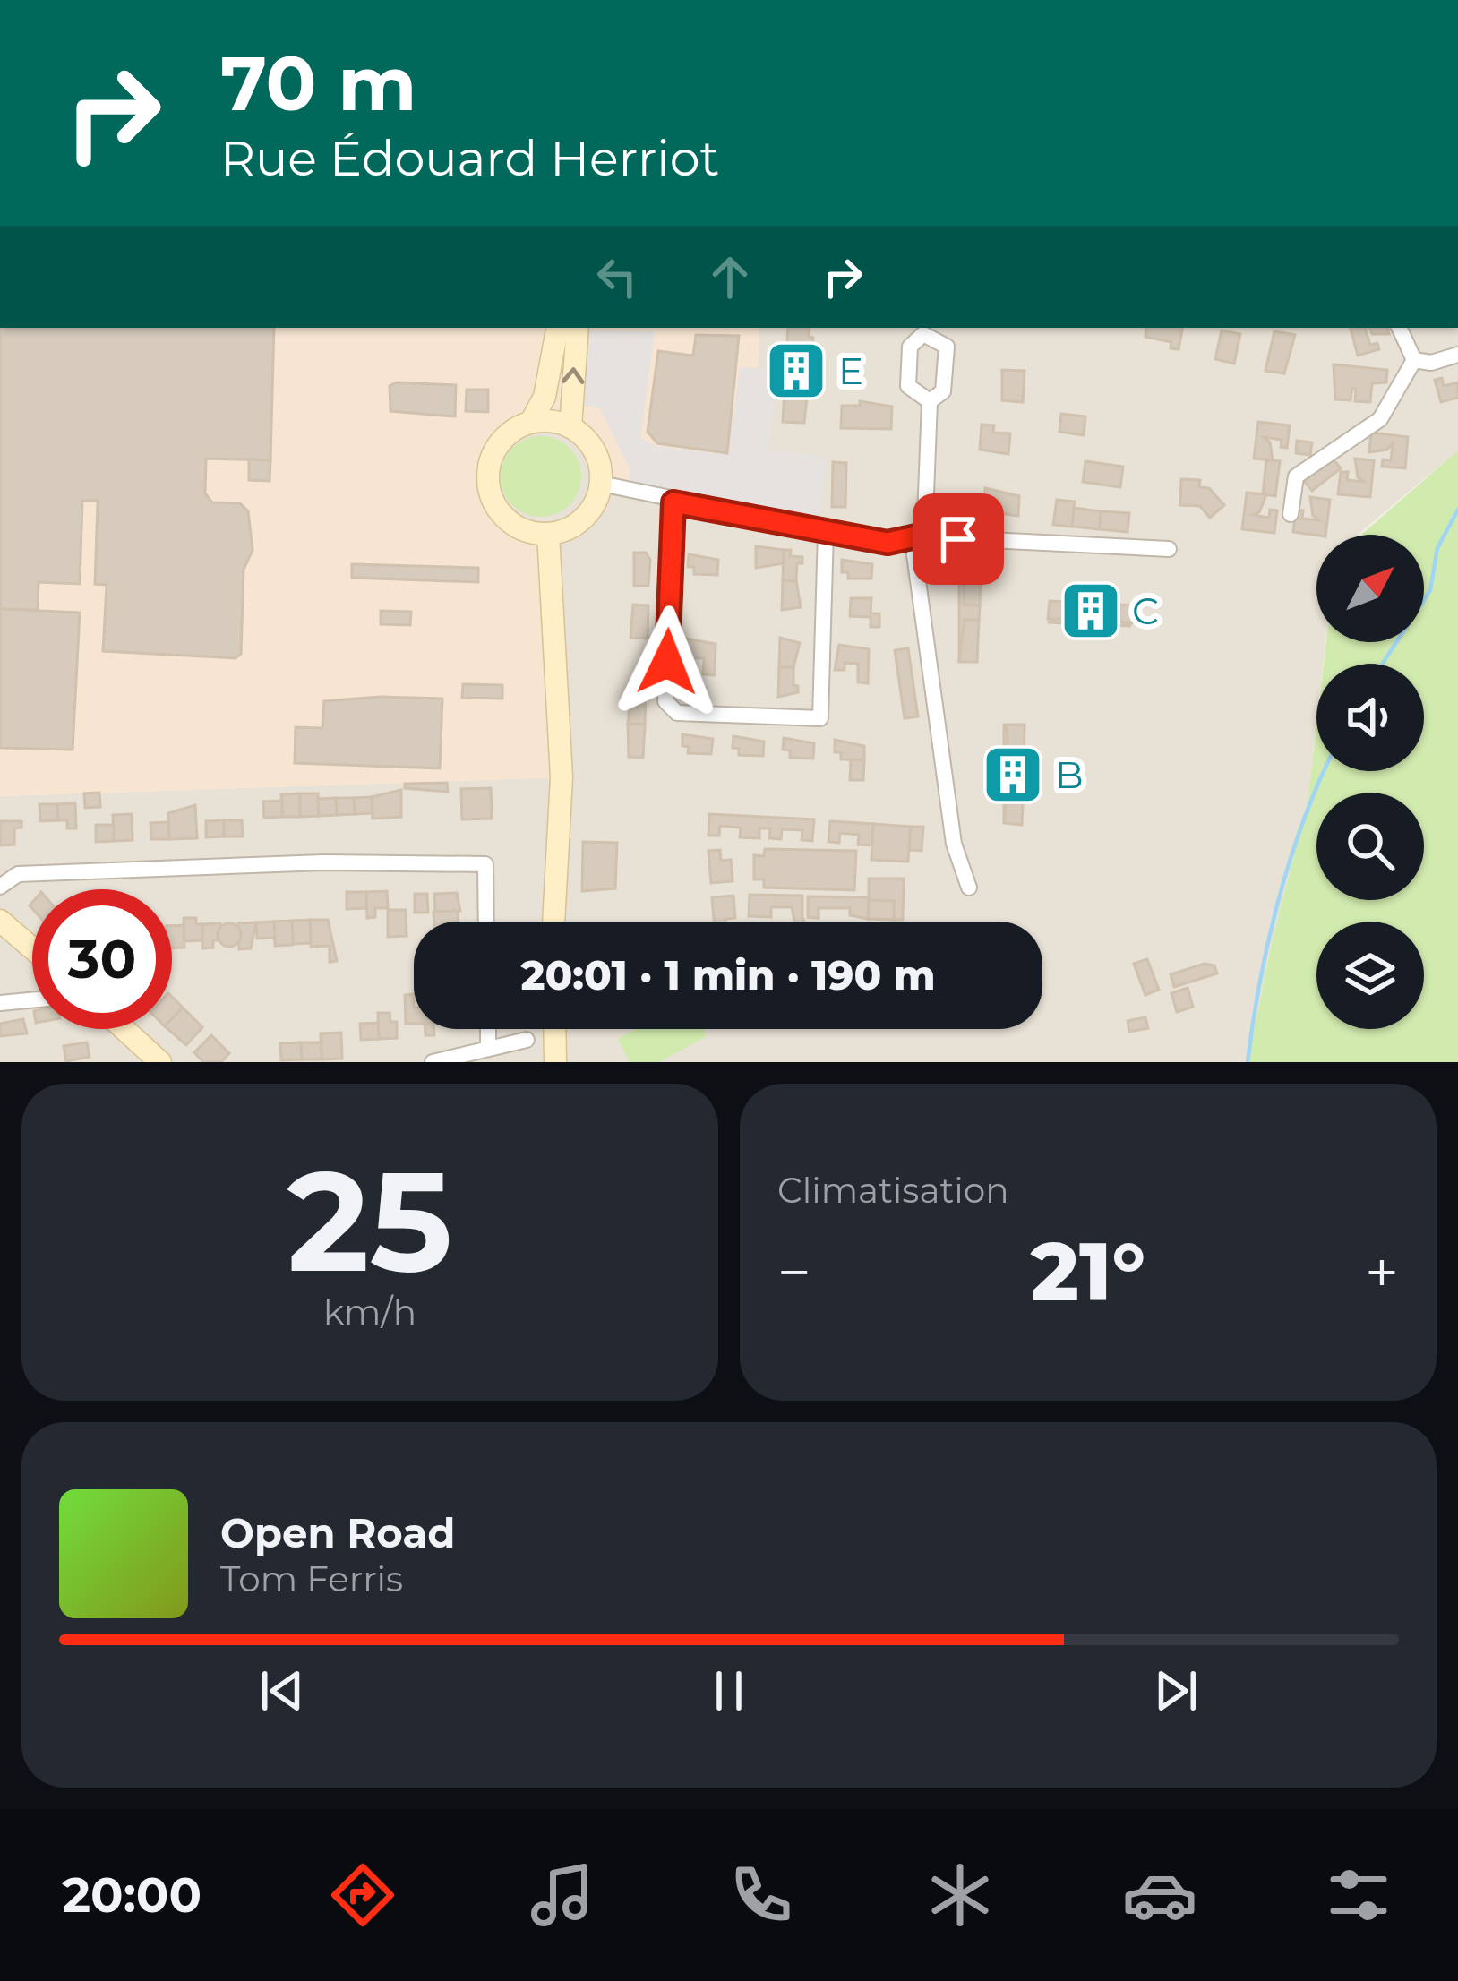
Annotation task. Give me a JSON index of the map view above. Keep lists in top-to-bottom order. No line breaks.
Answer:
{"places":{"building":["E","C","B"]},"north":"top right","page":{"turn":["70 m","Rue Édouard Herriot"],"limit":"30","trip":"20:01 · 1 min · 190 m","tile":[["25","km/h"],"Climatisation"],"heat":["−","21°","+"],"song":["Open Road","Tom Ferris"],"tabs":"20:00"}}
